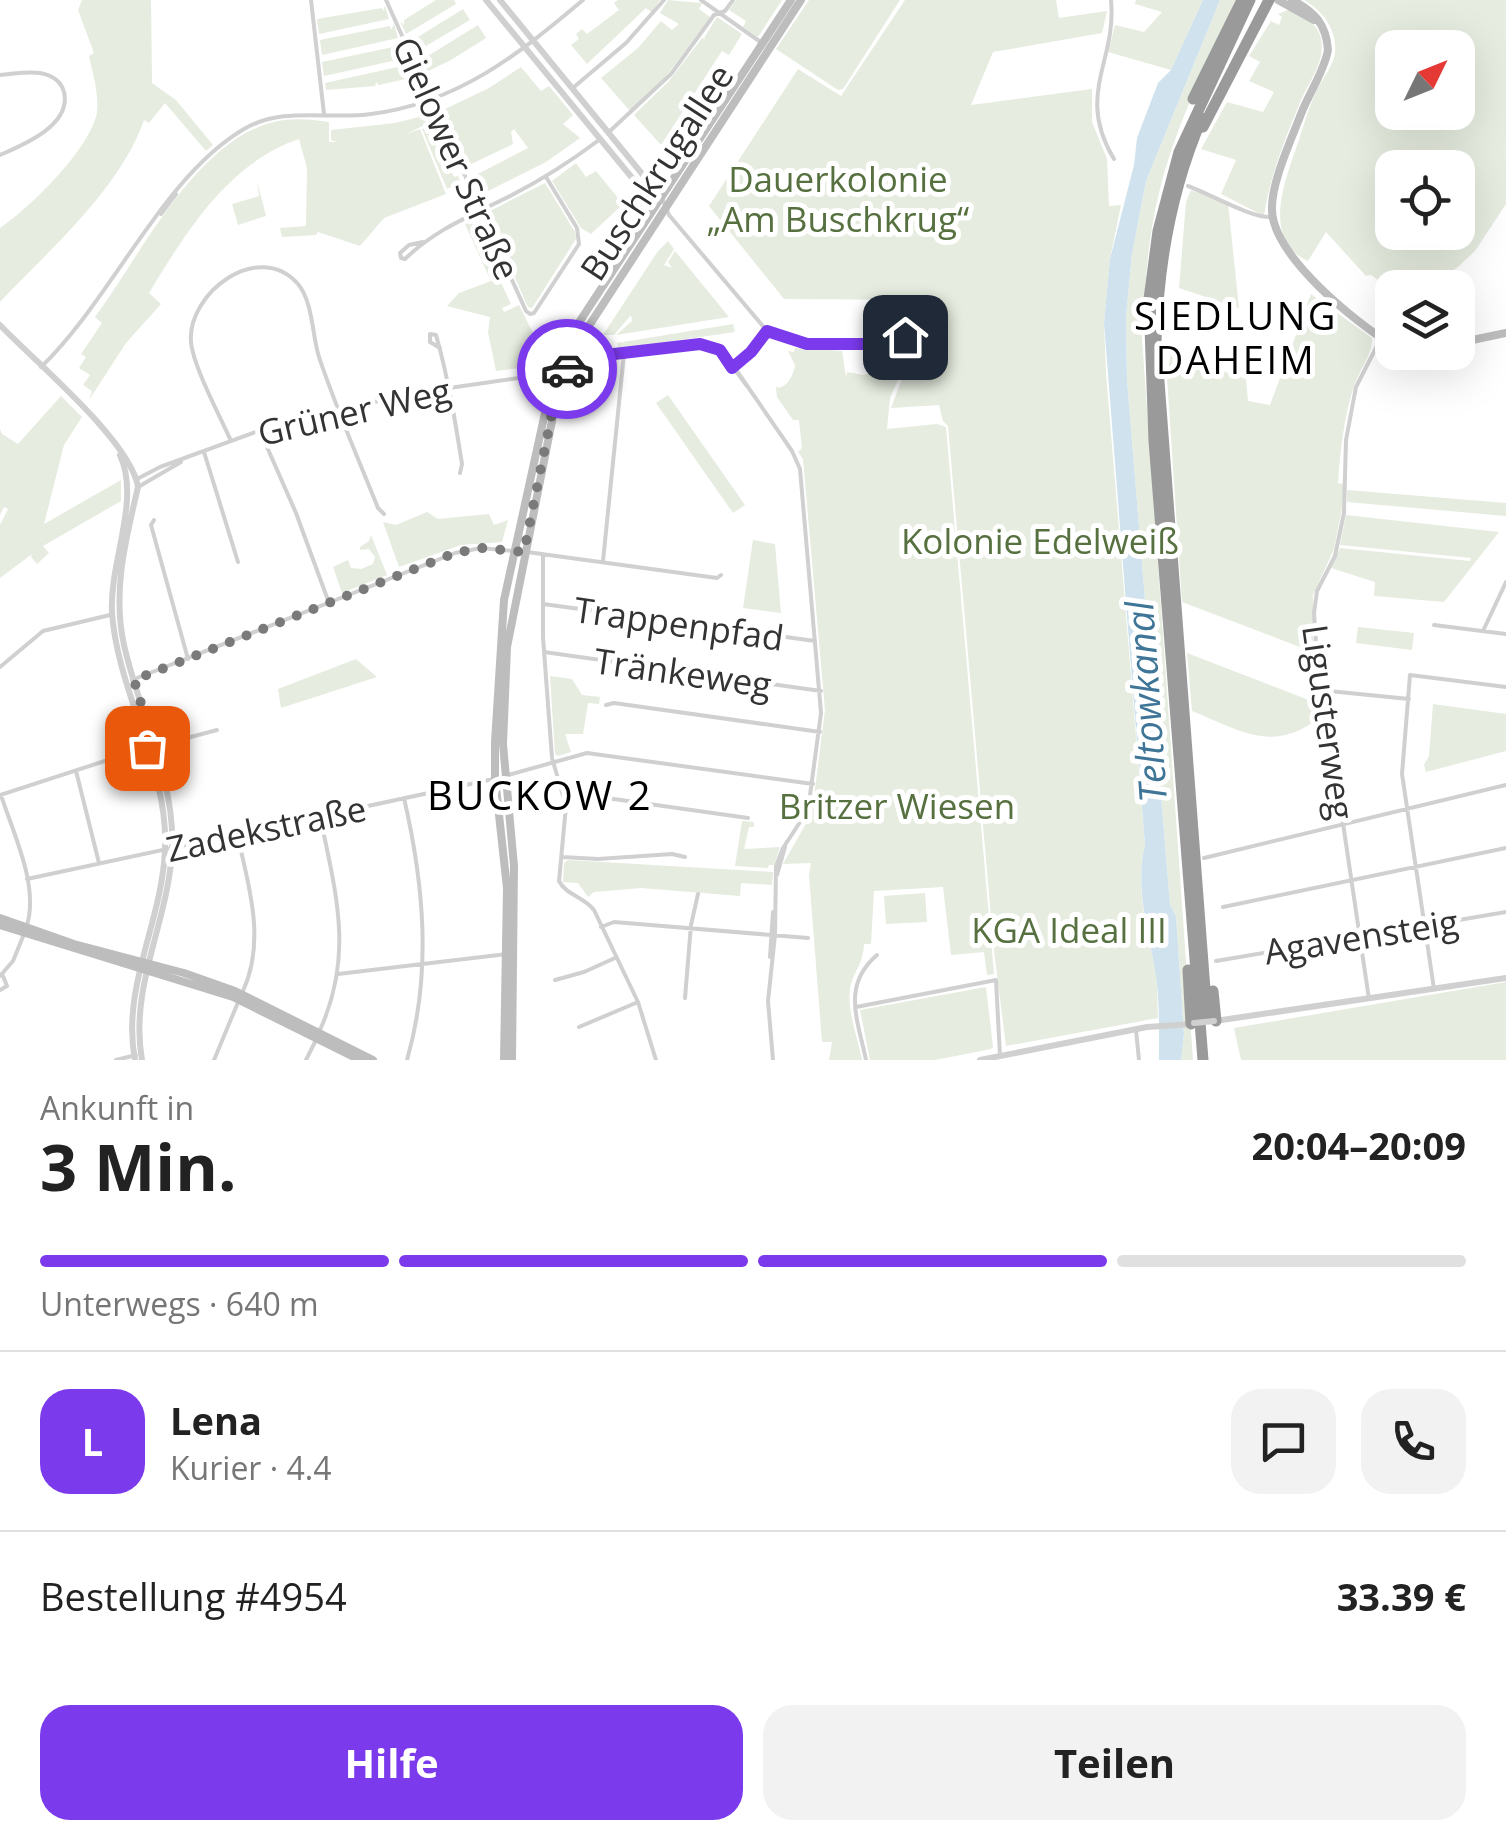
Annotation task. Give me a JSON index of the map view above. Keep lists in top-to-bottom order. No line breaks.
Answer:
{"streets":{"main road":["Buschkrugallee"],"street":["Gielower Straße","Grüner Weg","Trappenpfad","Tränkeweg","Ligusterweg","Zadekstraße","Agavensteig"]},"crossings":[["Buschkrugallee","Grüner Weg"],["Ligusterweg","Agavensteig"]],"districts":["SIEDLUNG DAHEIM","BUCKOW 2"],"water":["Teltowkanal"],"parks":["Dauerkolonie „Am Buschkrug“","Kolonie Edelweiß","Britzer Wiesen","KGA Ideal III"],"north":"top right","page":{"heading":["3 Min.","Ankunft in","20:04–20:09"],"panel":["Lena","Kurier · 4.4","Bestellung #4954","33.39 €"],"bar":"Unterwegs · 640 m","round":"L","buttons":["Hilfe","Teilen"]}}
